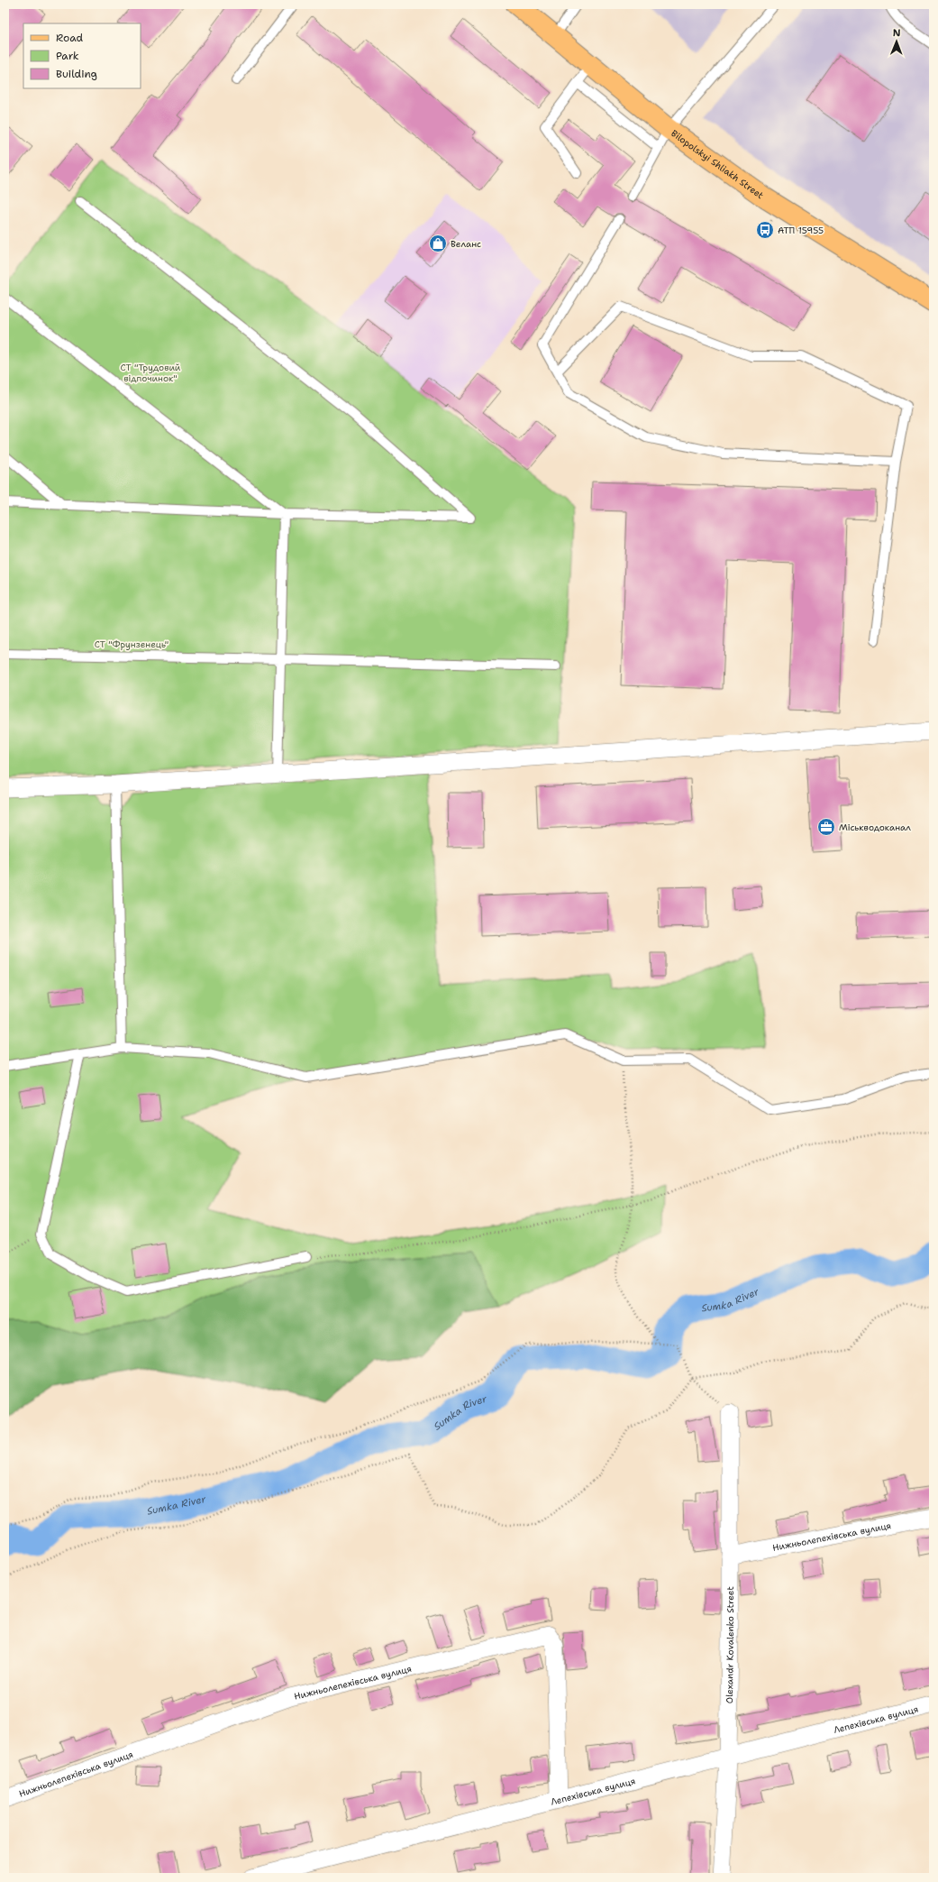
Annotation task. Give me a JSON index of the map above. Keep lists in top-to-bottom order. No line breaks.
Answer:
{"streets":{"main road":["Bilopolskyi Shliakh Street"],"street":["Нижньолепехівська вулиця","Olexandr Kovalenko Street","Лепехівська вулиця"]},"crossings":[["Нижньолепехівська вулиця","Olexandr Kovalenko Street"],["Нижньолепехівська вулиця","Лепехівська вулиця"],["Olexandr Kovalenko Street","Лепехівська вулиця"]],"water":["Sumka River"],"parks":["СТ \"Трудовий відпочинок\"","СТ \"Фрунзенець\""],"places":{"bus stop":["АТП 15955"],"shop":["Веланс"],"office":["Міськводоканал"]},"legend":["Road","Park","Building"],"north":"top"}
